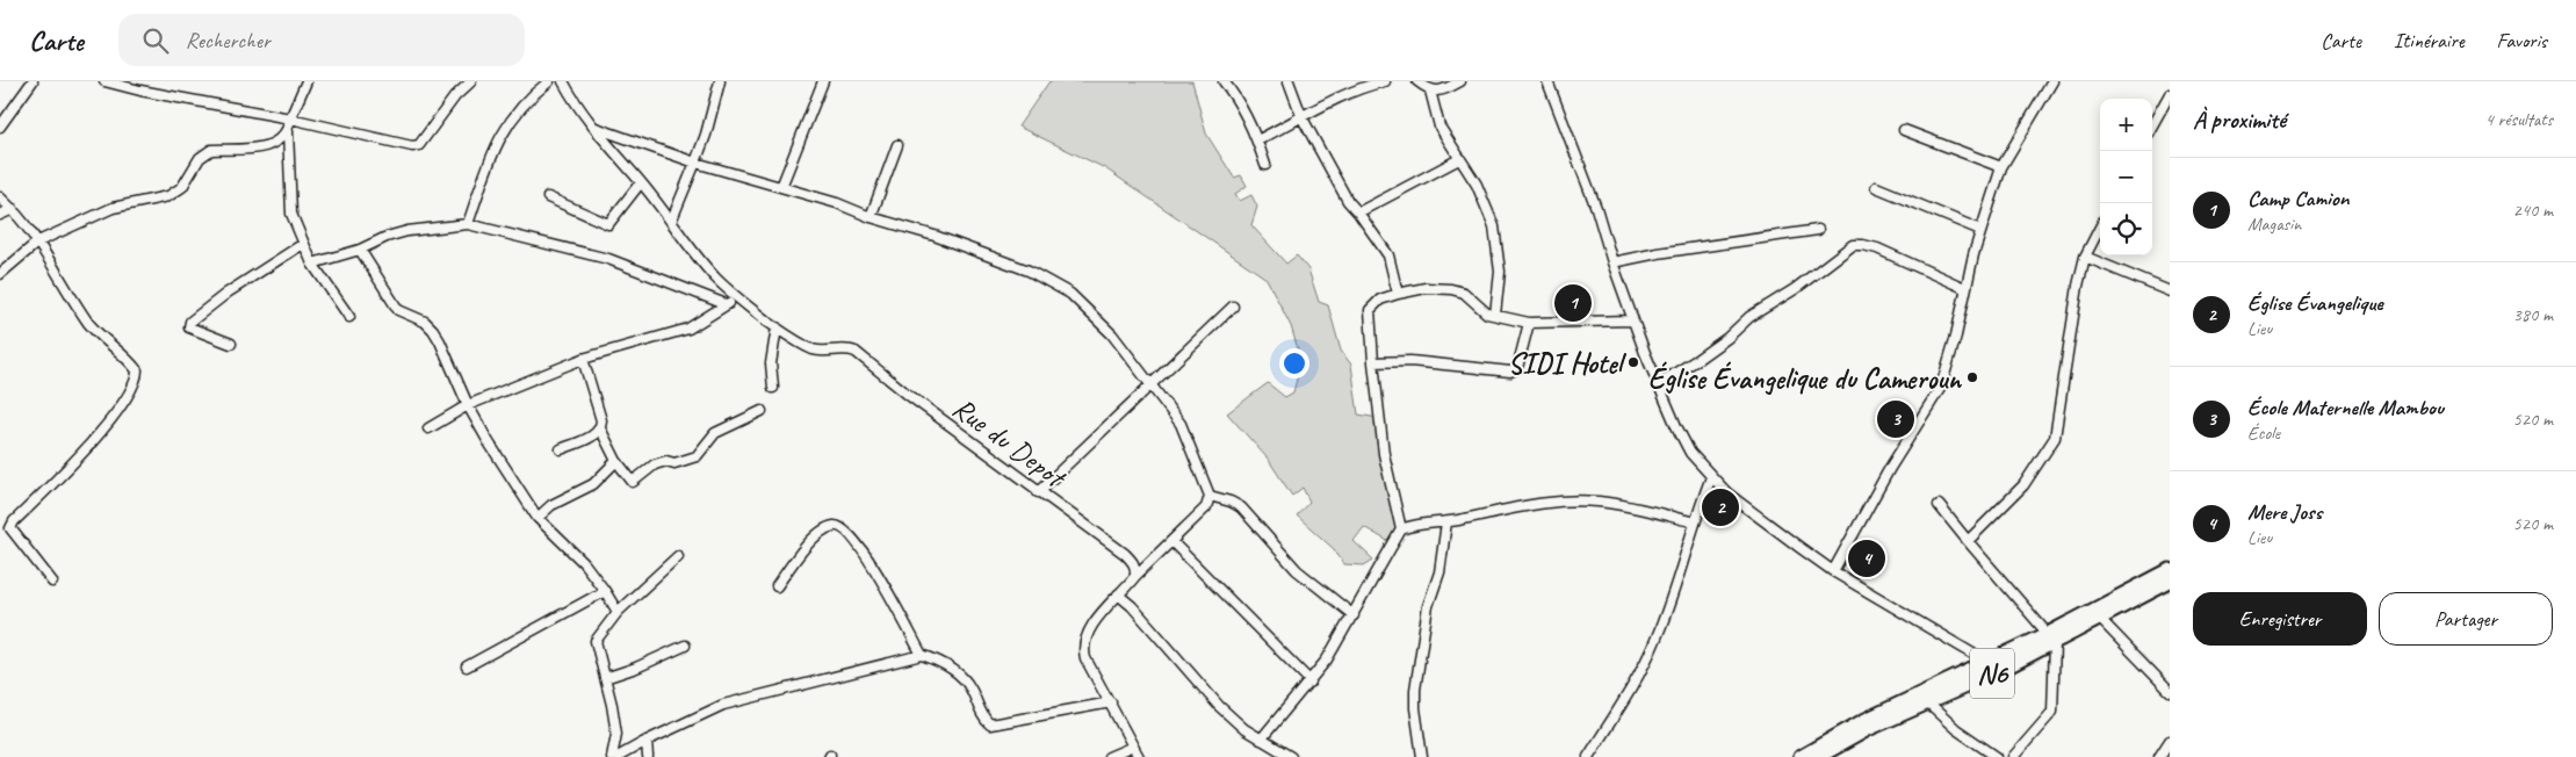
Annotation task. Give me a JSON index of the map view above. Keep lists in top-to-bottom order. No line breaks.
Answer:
{"streets":{"highway":["N6"],"street":["Rue du Depot"]},"places":["SIDI Hotel","Église Évangelique du Cameroun"],"page":{"header":"Carte","search":"Rechercher","nav":["Carte","Itinéraire","Favoris"],"heading":["À proximité","4 résultats"],"map_buttons":["+","−"],"list":[{"mark":"1","name":"Camp Camion","note":"Magasin","value":"240 m"},{"mark":"2","name":"Église Évangelique","note":"Lieu","value":"380 m"},{"mark":"3","name":"École Maternelle Mambou","note":"École","value":"520 m"},{"mark":"4","name":"Mere Joss","note":"Lieu","value":"520 m"}],"pins":["1","3","2","4"],"buttons":["Enregistrer","Partager"]}}
